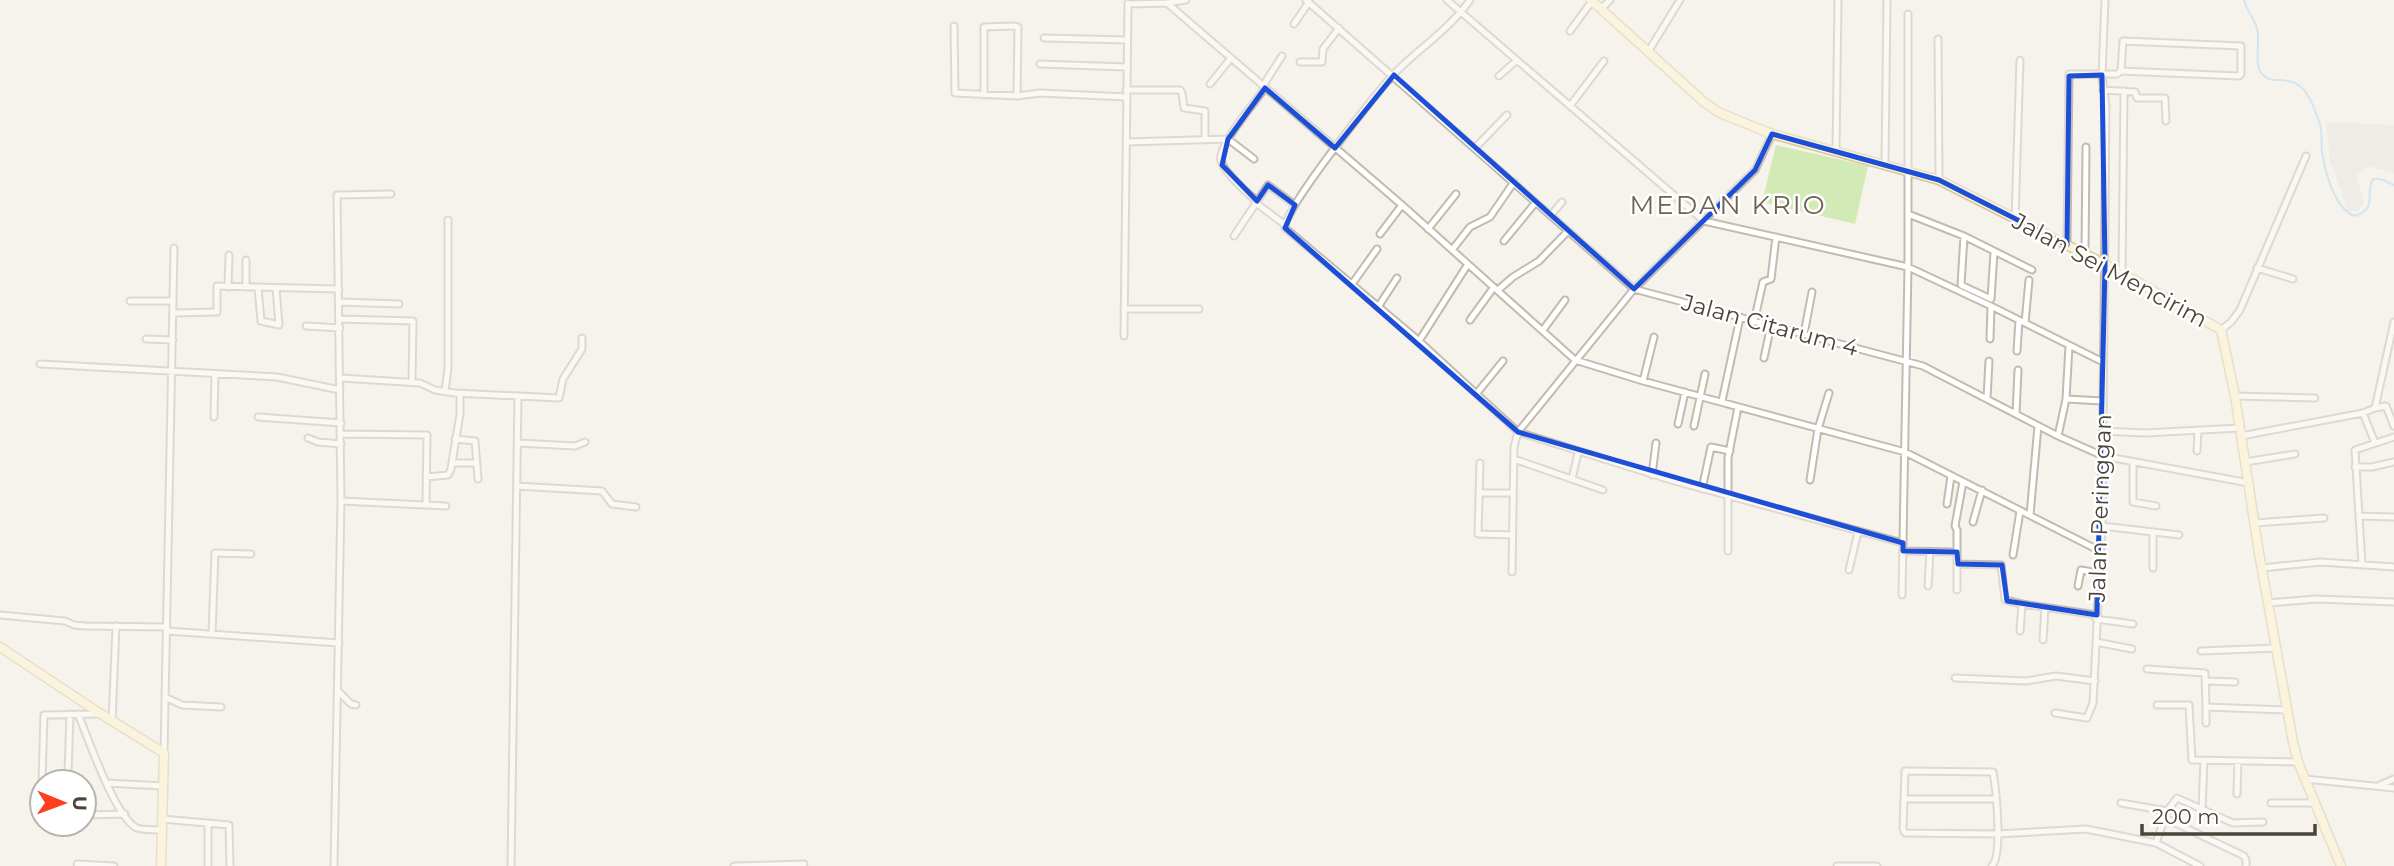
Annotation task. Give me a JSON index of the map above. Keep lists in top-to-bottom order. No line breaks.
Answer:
{"streets":{"street":["Jalan Sei Mencirim","Jalan Citarum 4","Jalan Peringgan"]},"crossings":[["Jalan Sei Mencirim","Jalan Citarum 4"],["Jalan Sei Mencirim","Jalan Peringgan"],["Jalan Citarum 4","Jalan Peringgan"]],"districts":["MEDAN KRIO"],"scale_bar":"200 m","north":"right"}
